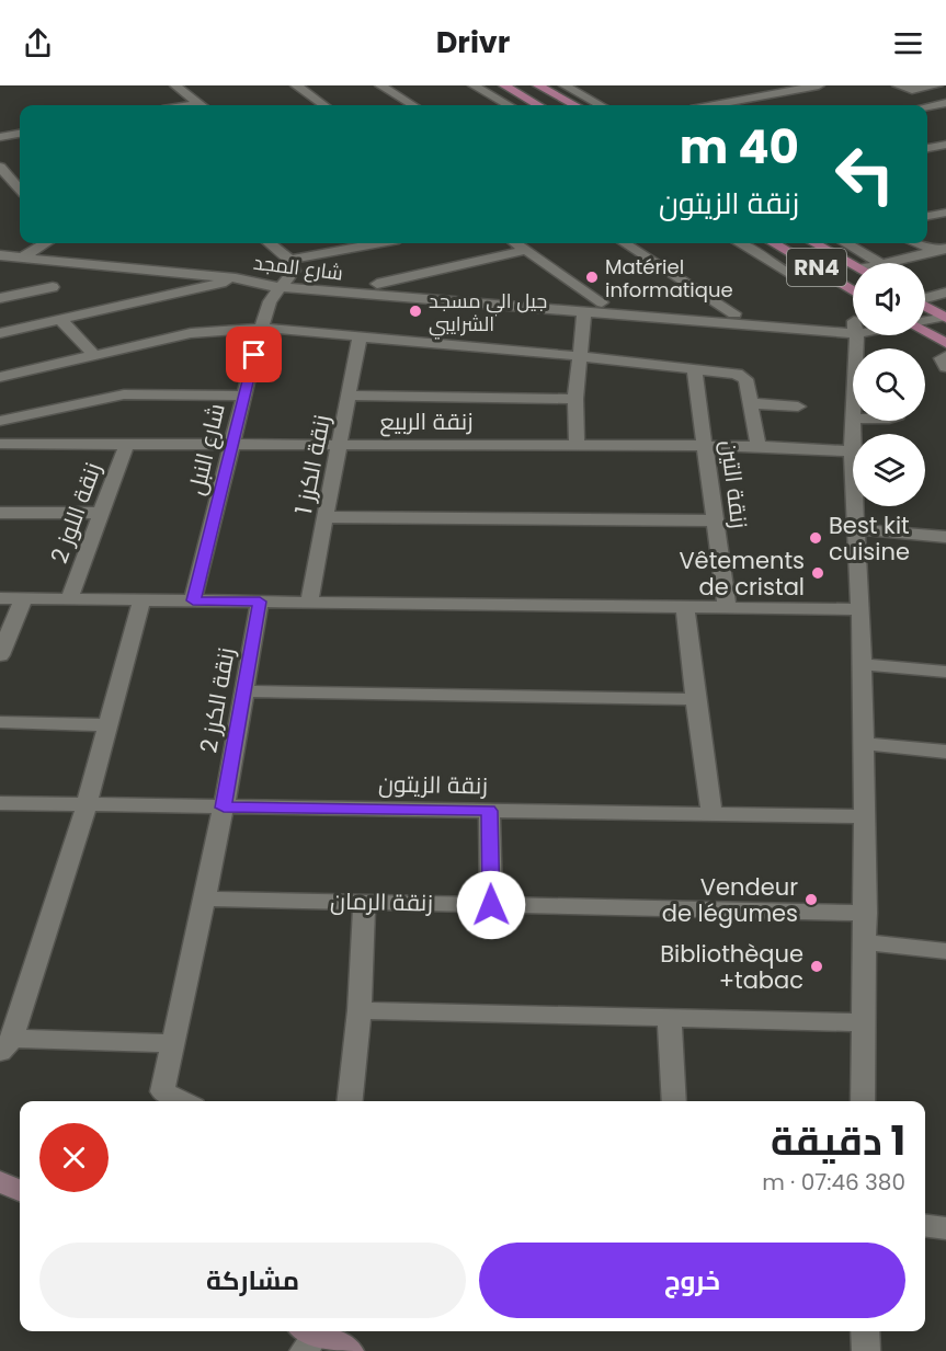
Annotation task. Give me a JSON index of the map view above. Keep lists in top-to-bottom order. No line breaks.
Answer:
{"streets":{"main road":["RN4"],"street":["شارع المجد","زنقة الربيع","شارع النبل","زنقة الكرز 1","زنقة التين","زنقة اللوز 2","زنقة الكرز 2","زنقة الزيتون","زنقة الرمان"]},"crossings":[["شارع المجد","شارع النبل"],["زنقة الربيع","شارع النبل"],["زنقة الربيع","زنقة الكرز 1"],["زنقة الربيع","زنقة التين"],["زنقة الربيع","زنقة اللوز 2"],["زنقة الكرز 2","زنقة الزيتون"],["زنقة الكرز 2","زنقة الرمان"]],"places":["Matériel informatique","جيل الي مسجد الشرايبي","Best kit cuisine","Vêtements de cristal","Vendeur de légumes","Bibliothèque +tabac"],"page":{"header":"Drivr","turn":["40 m","زنقة الزيتون"],"heading":["1 دقيقة","380 m · 07:46"],"buttons":["خروج","مشاركة"]}}
